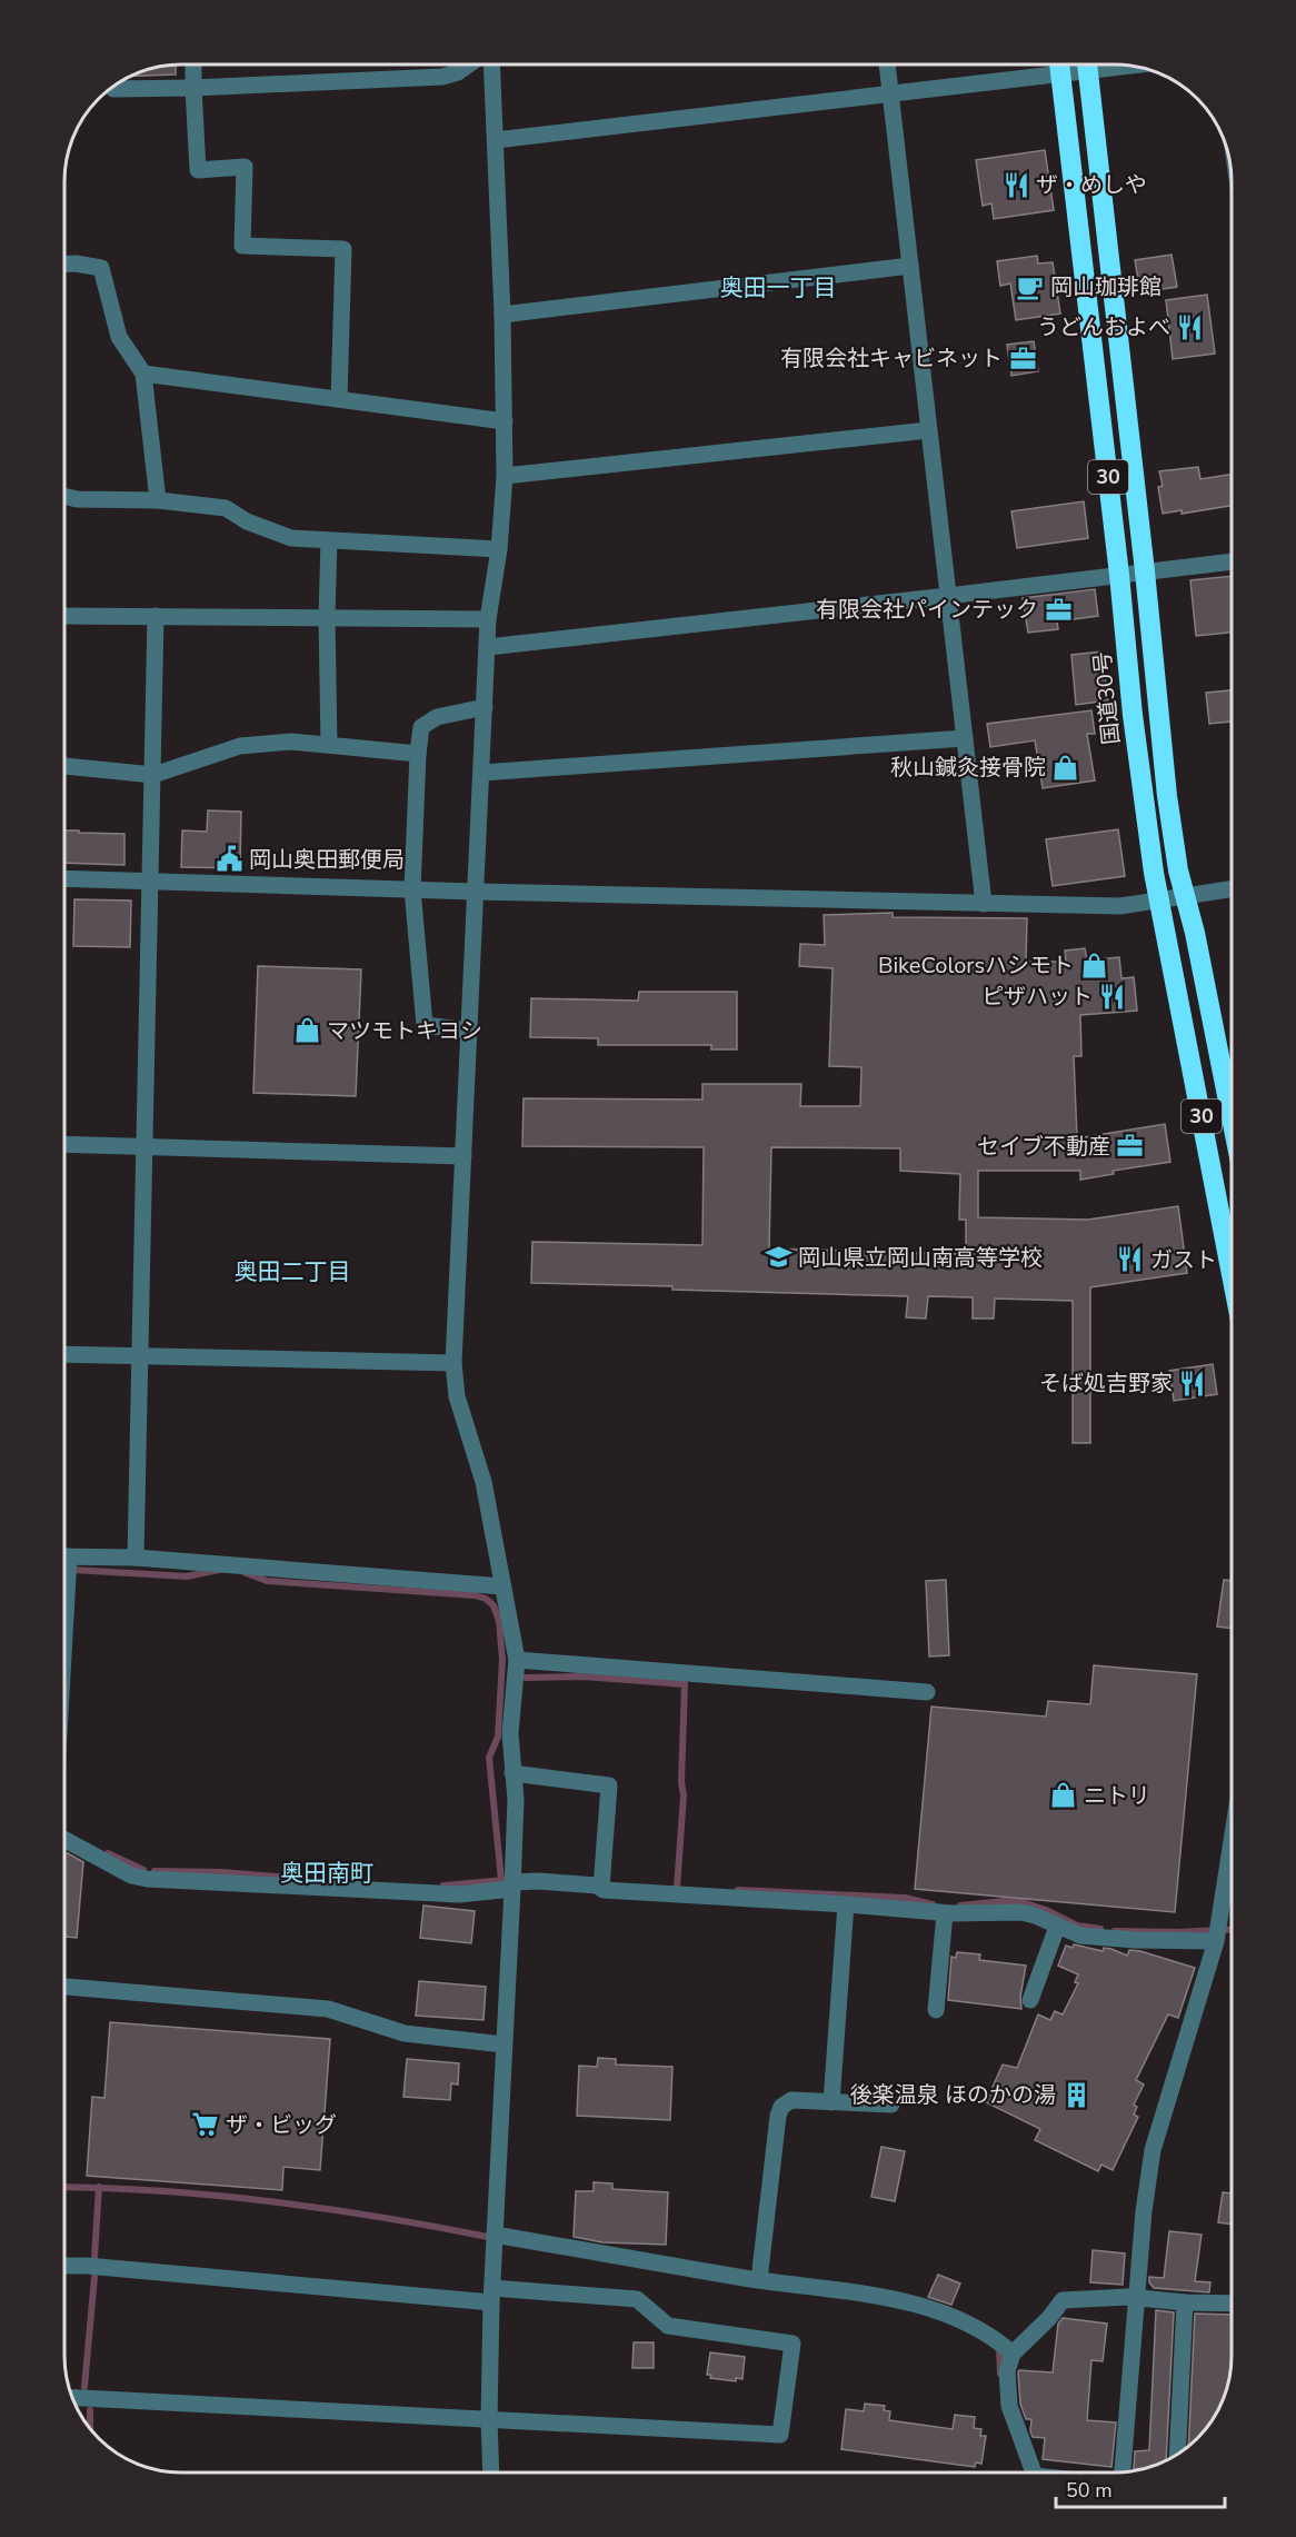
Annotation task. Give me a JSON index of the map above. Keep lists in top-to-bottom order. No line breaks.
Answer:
{"streets":{"highway":["30","国道30号"]},"districts":["奥田一丁目","奥田二丁目","奥田南町"],"places":{"restaurant":["ザ・めしや","うどんおよべ","ピザハット","ガスト","そば処吉野家"],"cafe":["岡山珈琲館"],"office":["有限会社キャビネット","有限会社パインテック","セイブ不動産"],"shop":["秋山鍼灸接骨院","BikeColorsハシモト","マツモトキヨシ","ニトリ"],"public building":["岡山奥田郵便局"],"school or university":["岡山県立岡山南高等学校"],"building":["後楽温泉 ほのかの湯"],"supermarket":["ザ・ビッグ"]},"scale_bar":"50 m"}
